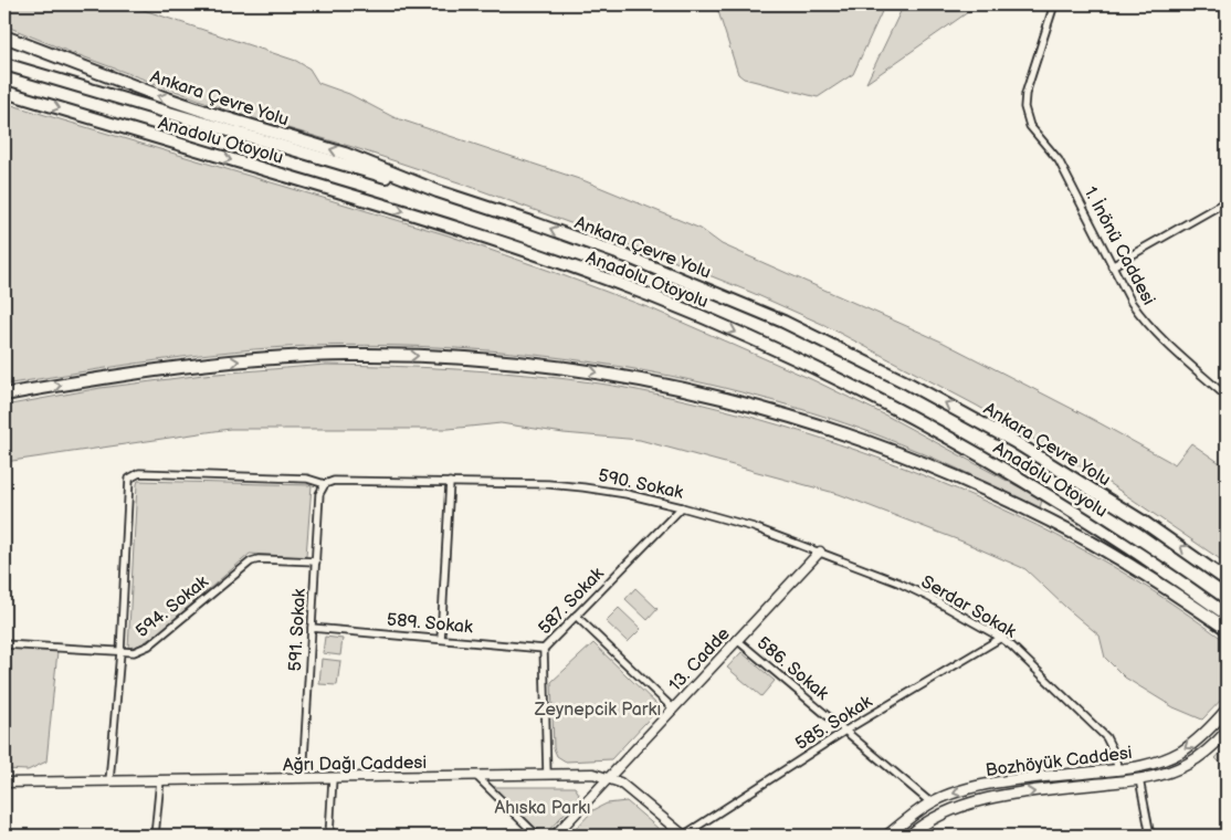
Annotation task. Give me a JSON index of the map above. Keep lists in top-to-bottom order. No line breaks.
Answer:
{"streets":{"highway":["Ankara Çevre Yolu","Anadolu Otoyolu"],"main road":["13. Cadde","Bozhöyük Caddesi","Ağrı Dağı Caddesi"],"street":["1. İnönü Caddesi","590. Sokak","587. Sokak","594. Sokak","Serdar Sokak","589. Sokak","591. Sokak","586. Sokak","585. Sokak"]},"crossings":[["Ankara Çevre Yolu","Anadolu Otoyolu"],["590. Sokak","587. Sokak"],["590. Sokak","Serdar Sokak"],["590. Sokak","591. Sokak"],["590. Sokak","13. Cadde"],["587. Sokak","589. Sokak"],["587. Sokak","Ağrı Dağı Caddesi"],["594. Sokak","591. Sokak"],["Serdar Sokak","13. Cadde"],["Serdar Sokak","585. Sokak"],["Serdar Sokak","Bozhöyük Caddesi"],["589. Sokak","591. Sokak"],["591. Sokak","Ağrı Dağı Caddesi"],["13. Cadde","586. Sokak"],["13. Cadde","Ağrı Dağı Caddesi"],["586. Sokak","585. Sokak"],["586. Sokak","Bozhöyük Caddesi"],["585. Sokak","Ağrı Dağı Caddesi"]],"parks":["Zeynepcik Parkı","Ahıska Parkı"]}
